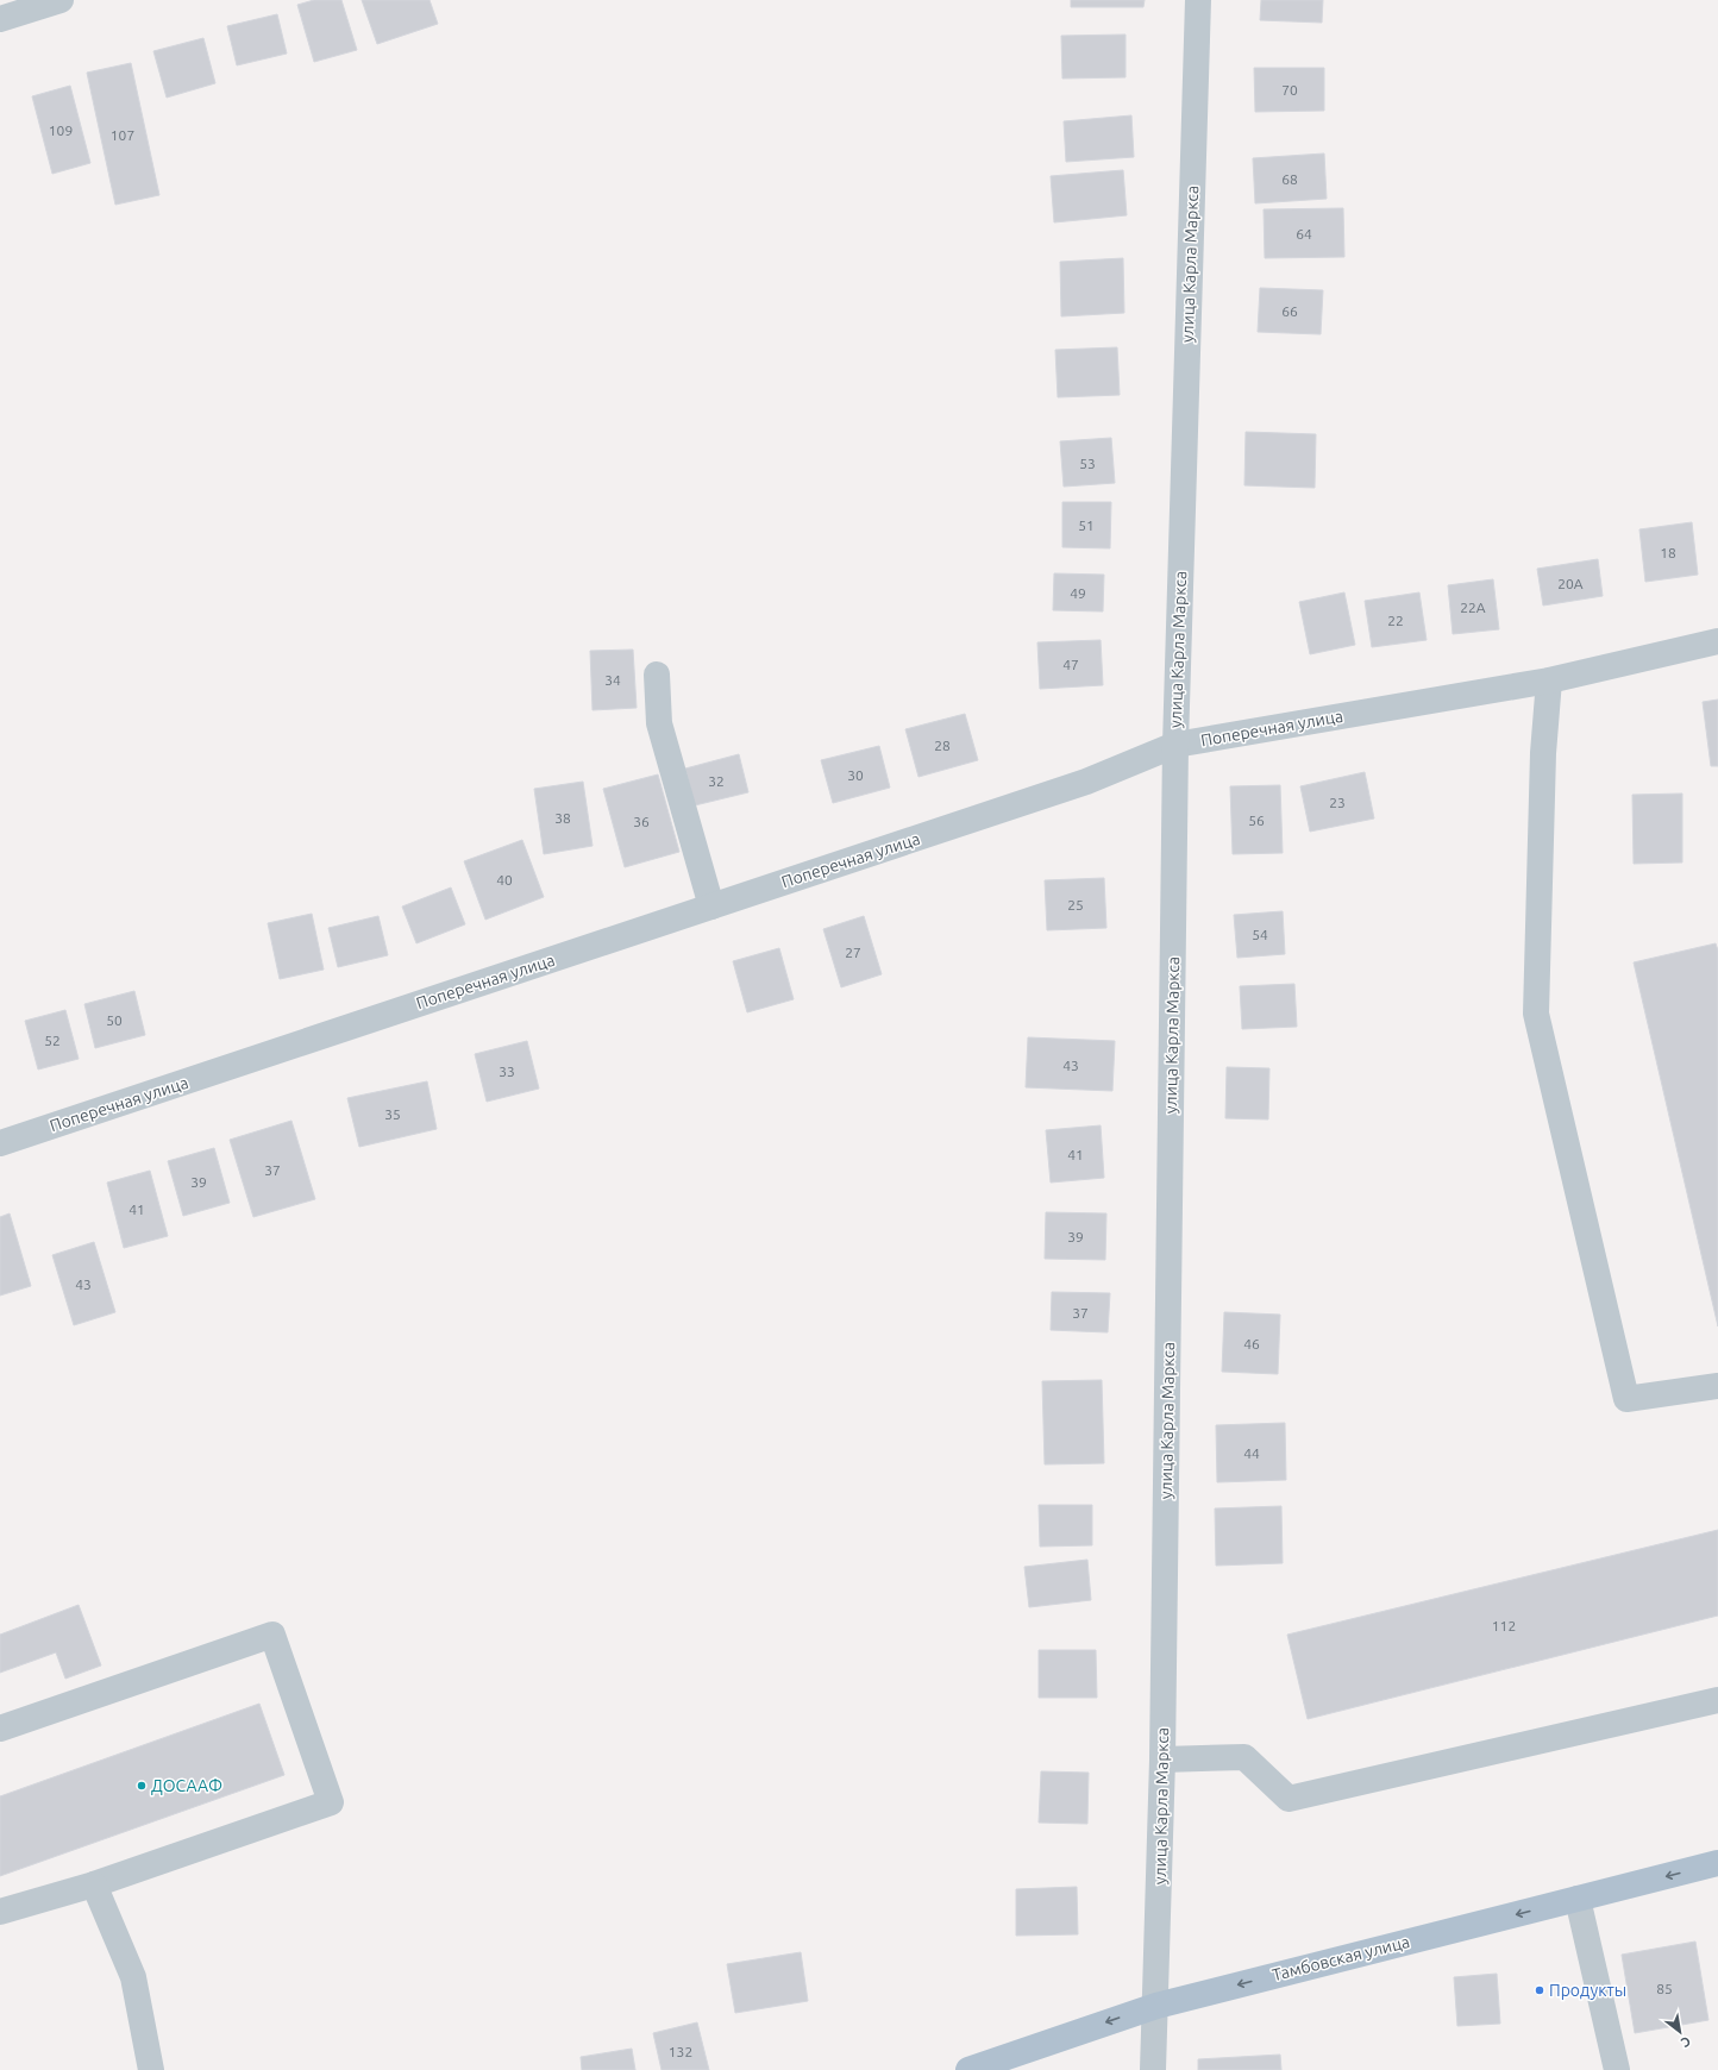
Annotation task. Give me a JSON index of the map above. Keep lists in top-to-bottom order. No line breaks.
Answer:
{"streets":{"main road":["Тамбовская улица"],"street":["улица Карла Маркса","Поперечная улица"]},"crossings":[["улица Карла Маркса","Поперечная улица"],["улица Карла Маркса","Тамбовская улица"]],"one_way":["Тамбовская улица"],"places":["ДОСААФ","Продукты"],"house_numbers":["70","109","107","68","64","66","53","51","18","20А","49","22А","22","47","34","28","30","32","23","38","56","36","40","25","54","27","50","52","43","33","35","41","37","39","41","39","43","37","46","44","112","85","132"],"north":"bottom right"}
